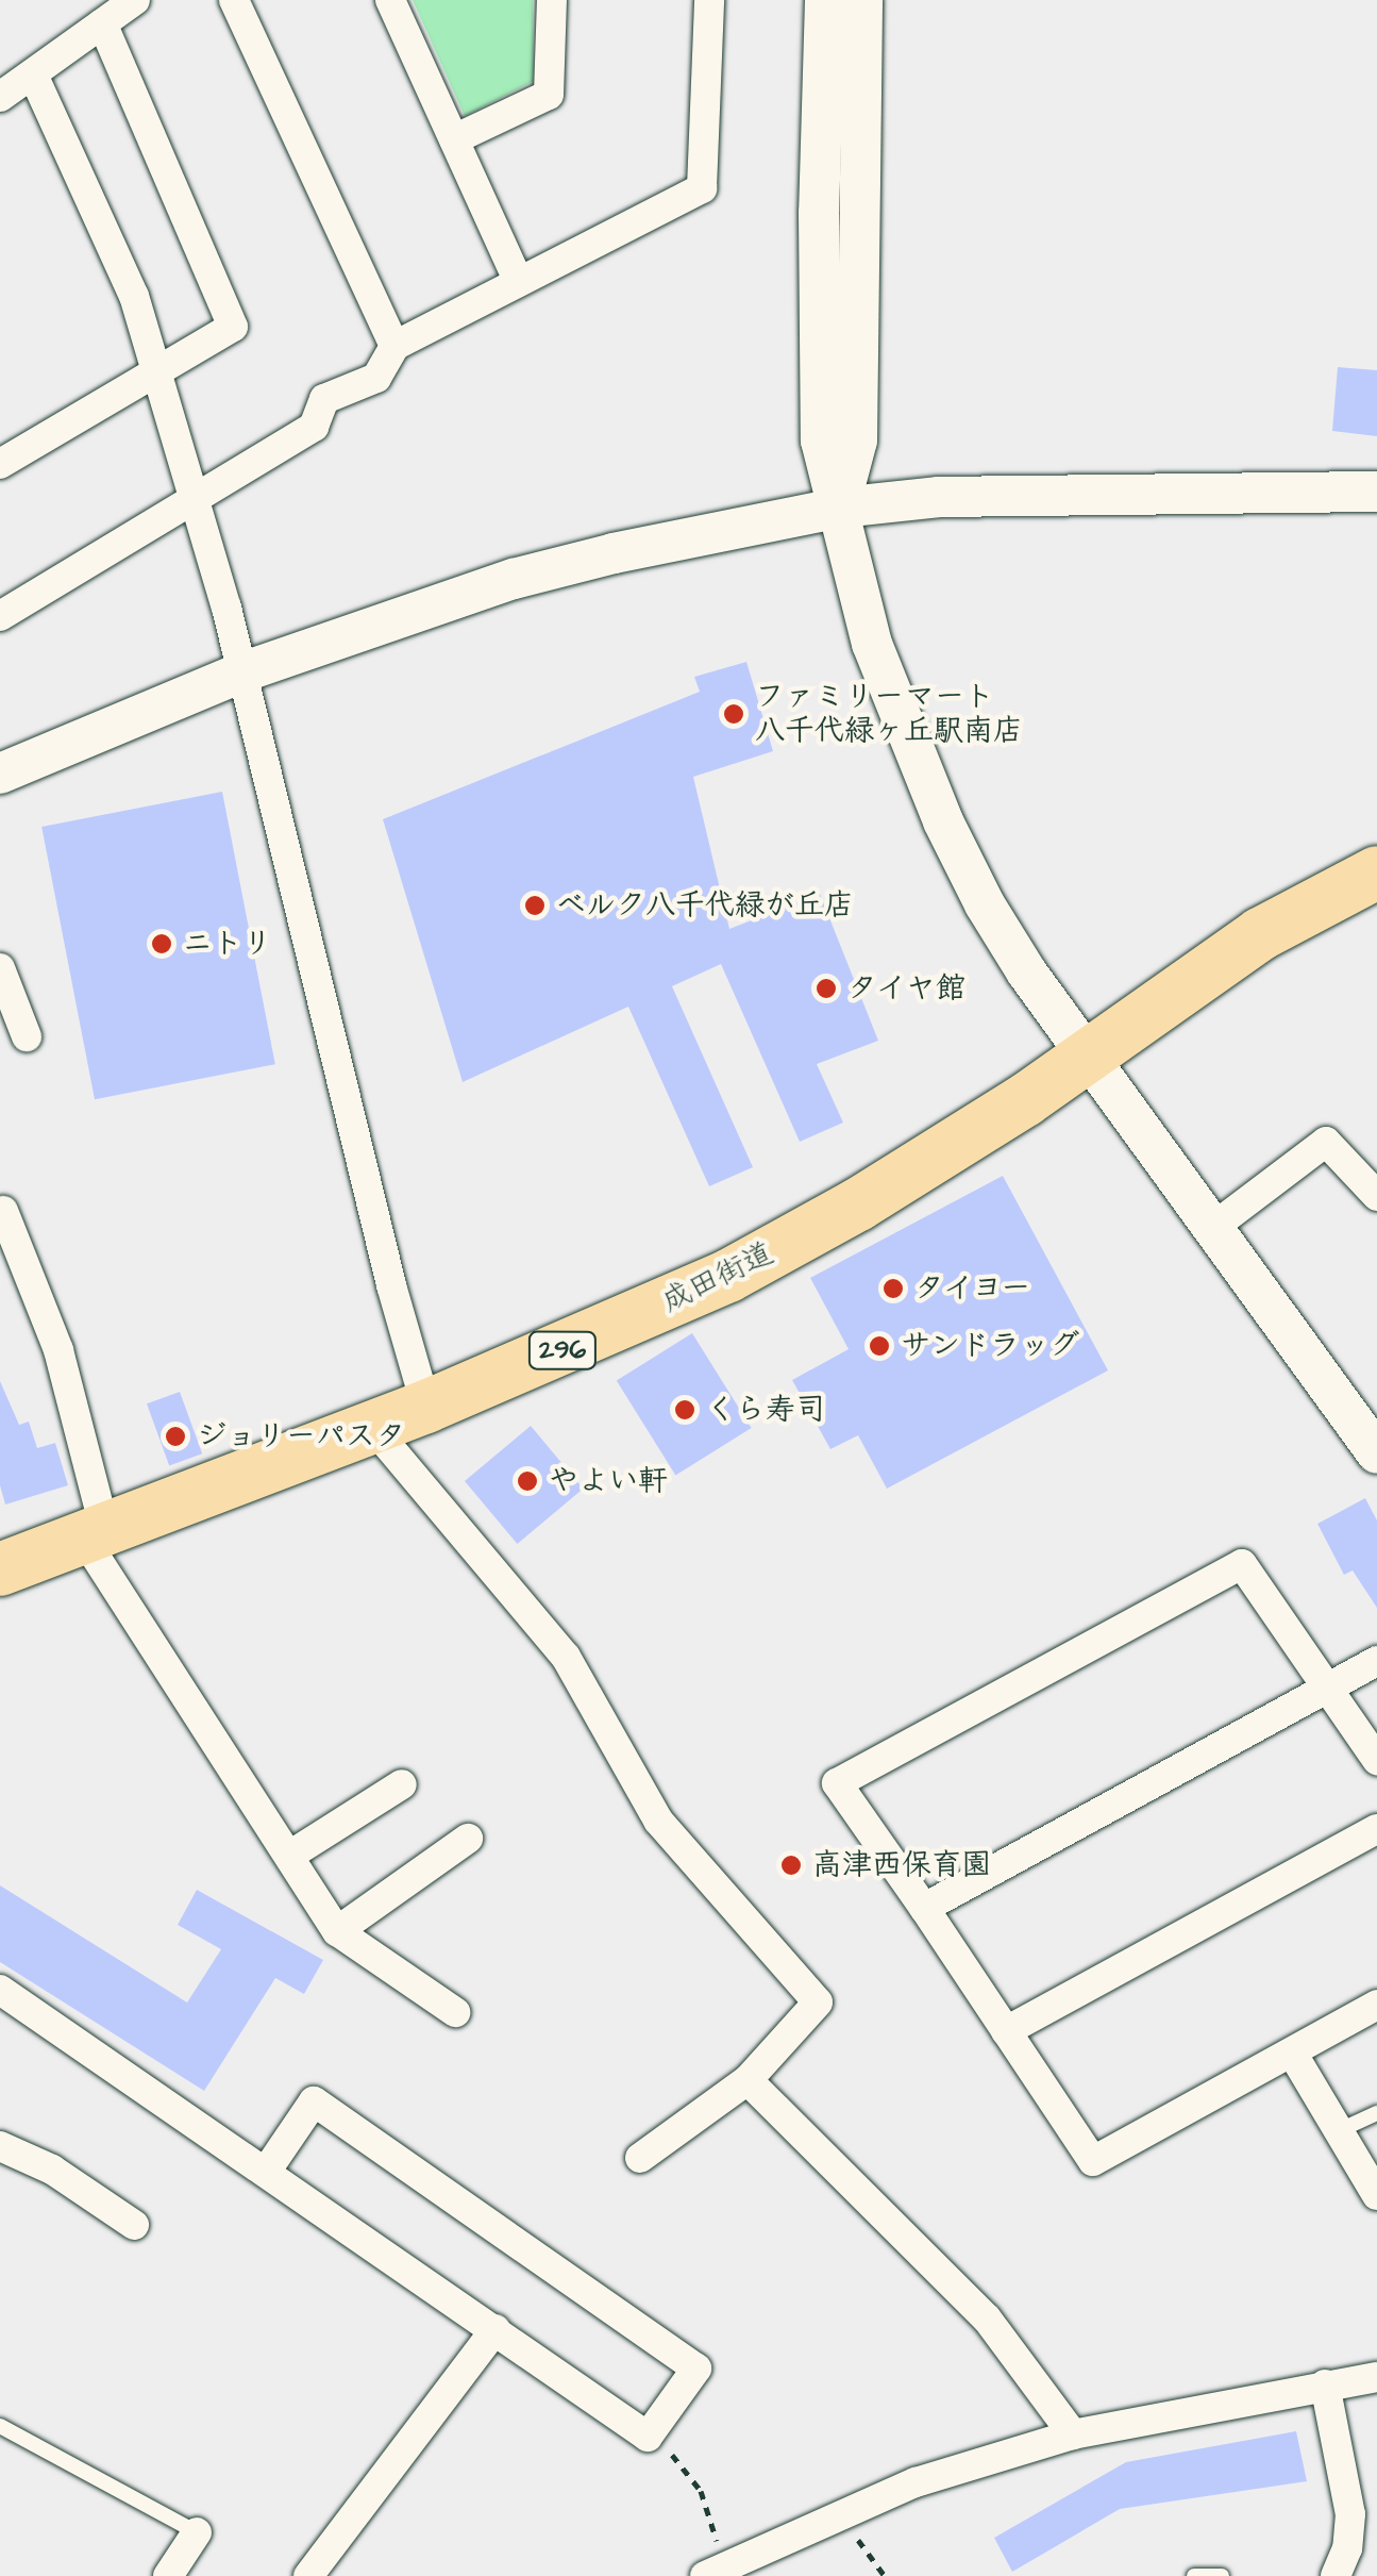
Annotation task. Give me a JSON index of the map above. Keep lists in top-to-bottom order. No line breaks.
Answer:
{"streets":{"highway":["成田街道","296"]},"places":["ファミリーマート 八千代緑ヶ丘駅南店","ベルク八千代緑が丘店","ニトリ","タイヤ館","タイヨー","サンドラッグ","くら寿司","ジョリーパスタ","やよい軒","高津西保育園"]}
